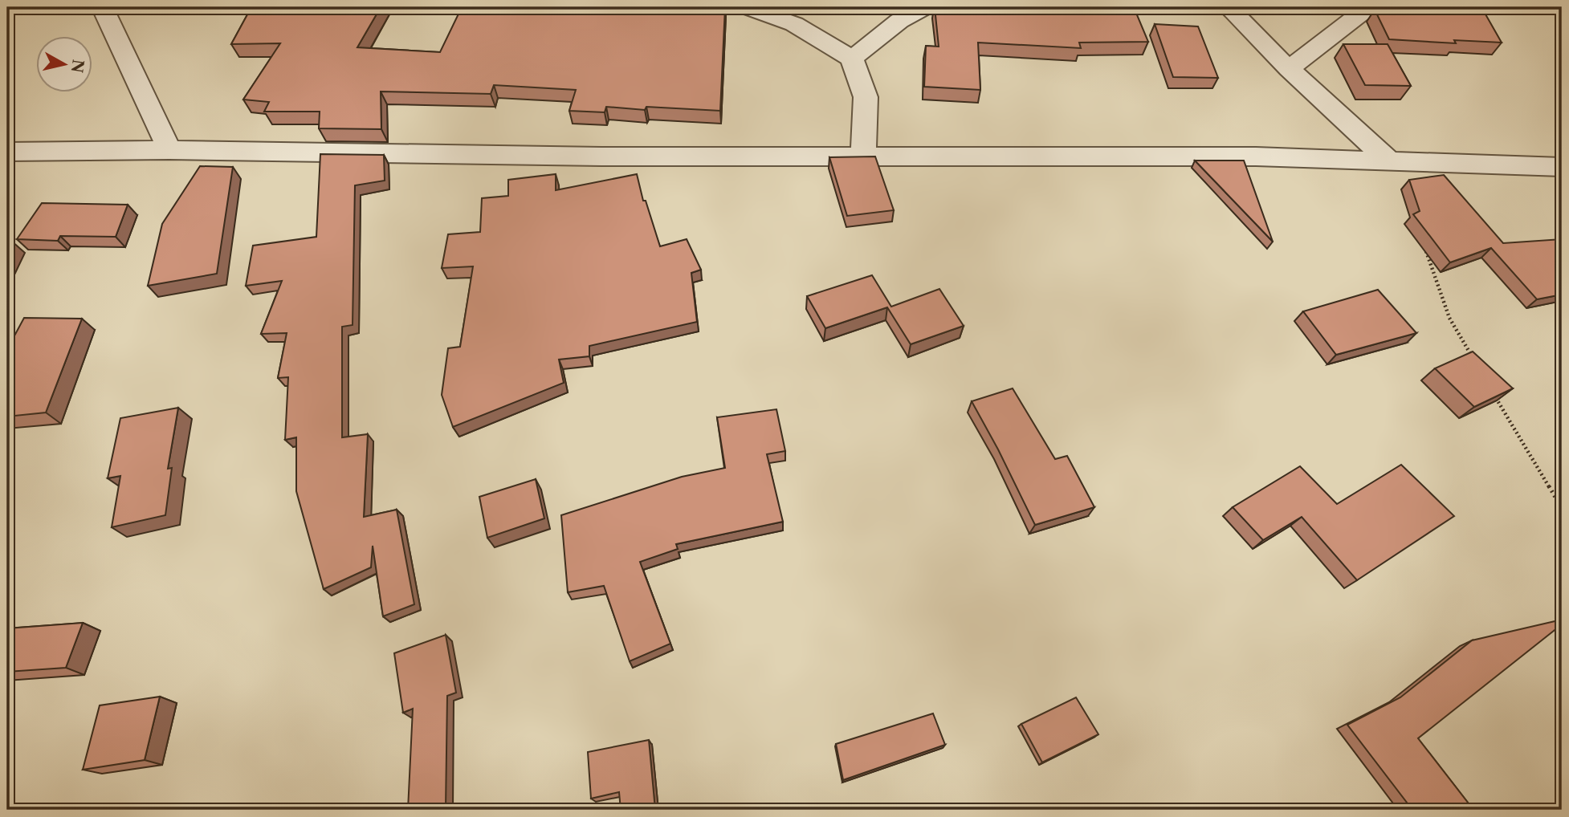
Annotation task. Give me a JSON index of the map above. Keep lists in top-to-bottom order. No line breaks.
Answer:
{"north":"right"}
